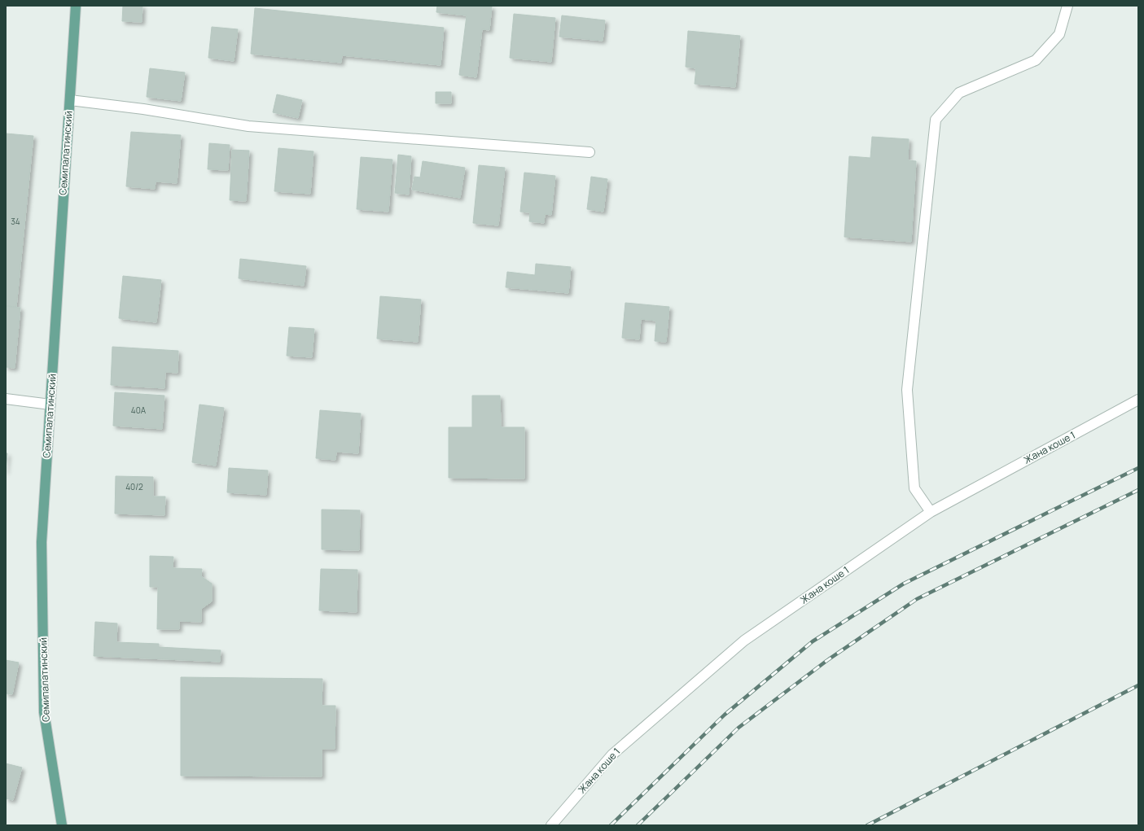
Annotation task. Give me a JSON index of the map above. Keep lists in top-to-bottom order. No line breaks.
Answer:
{"streets":{"main road":["Семипалатинский"],"street":["Жана коше 1"]},"house_numbers":["34","40А","40/2"]}
